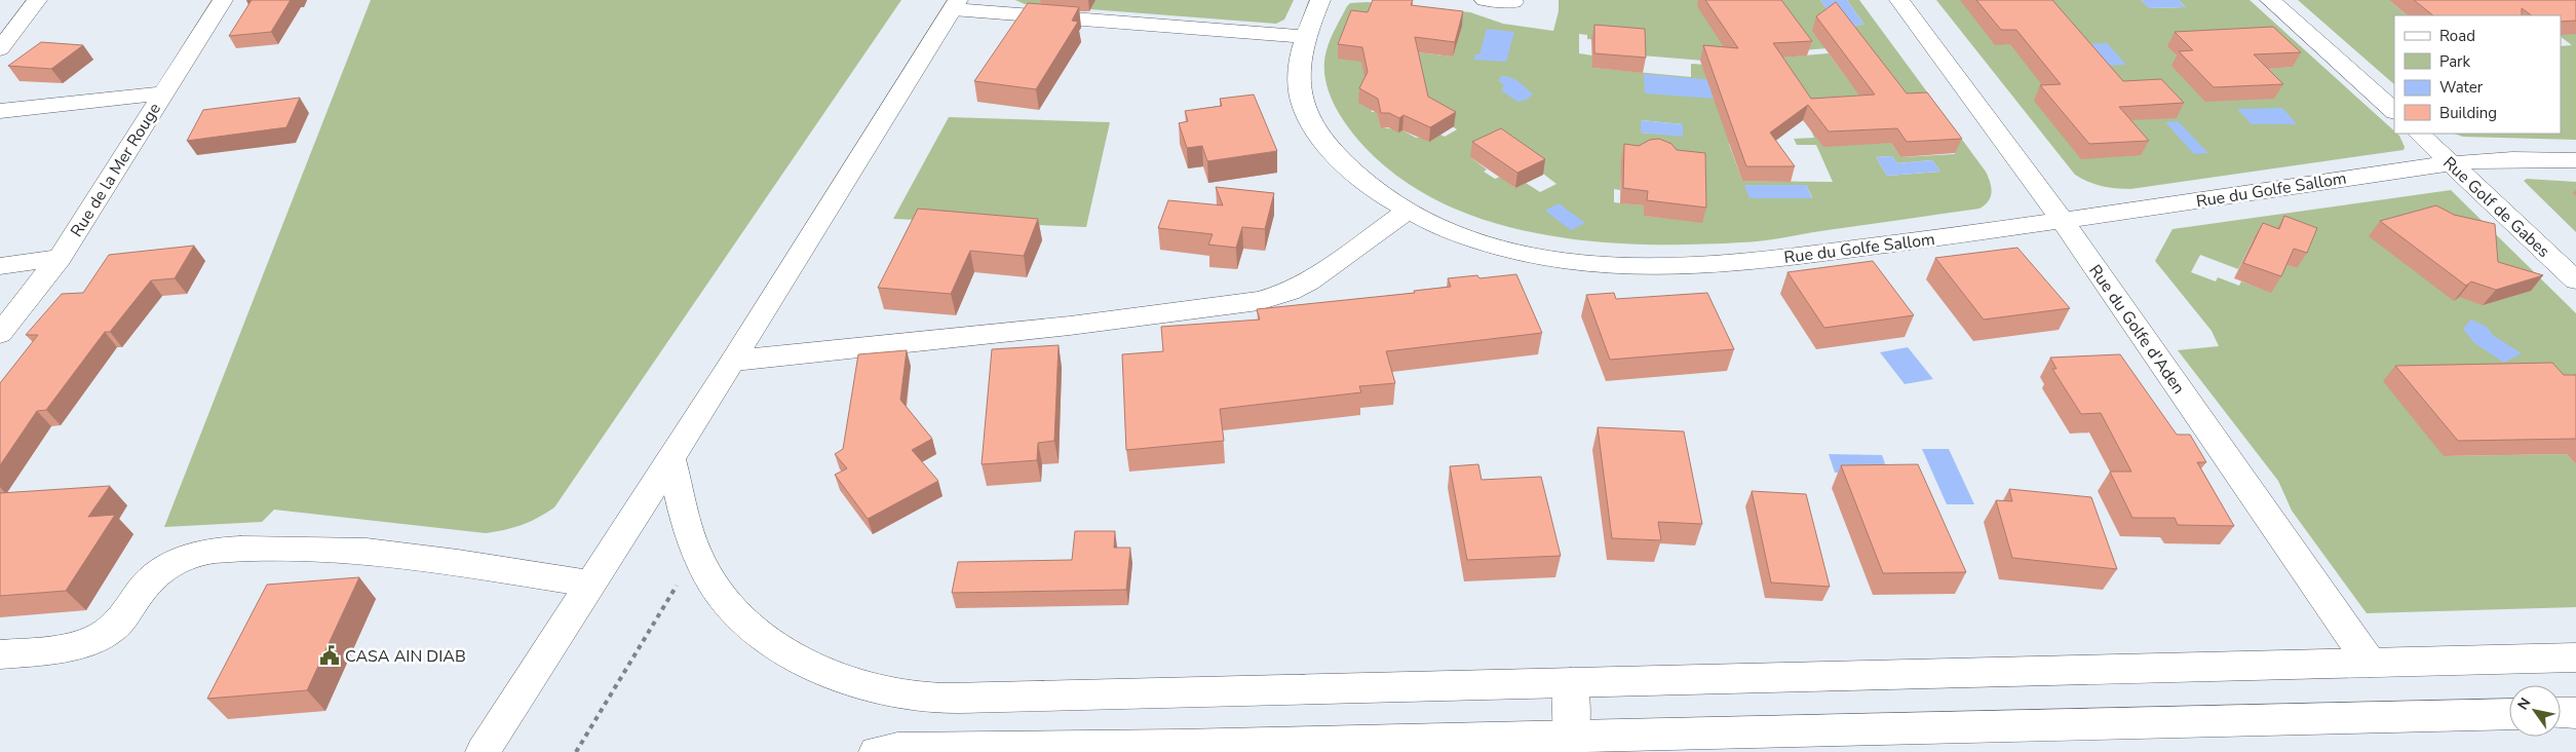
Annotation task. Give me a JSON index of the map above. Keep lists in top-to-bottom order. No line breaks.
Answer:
{"streets":{"street":["Rue de la Mer Rouge","Rue du Golfe Sallom","Rue Golf de Gabes","Rue du Golfe d'Aden"]},"crossings":[["Rue du Golfe Sallom","Rue Golf de Gabes"],["Rue du Golfe Sallom","Rue du Golfe d'Aden"]],"places":{"public building":["CASA AIN DIAB"]},"legend":["Road","Park","Water","Building"],"north":"top left"}
